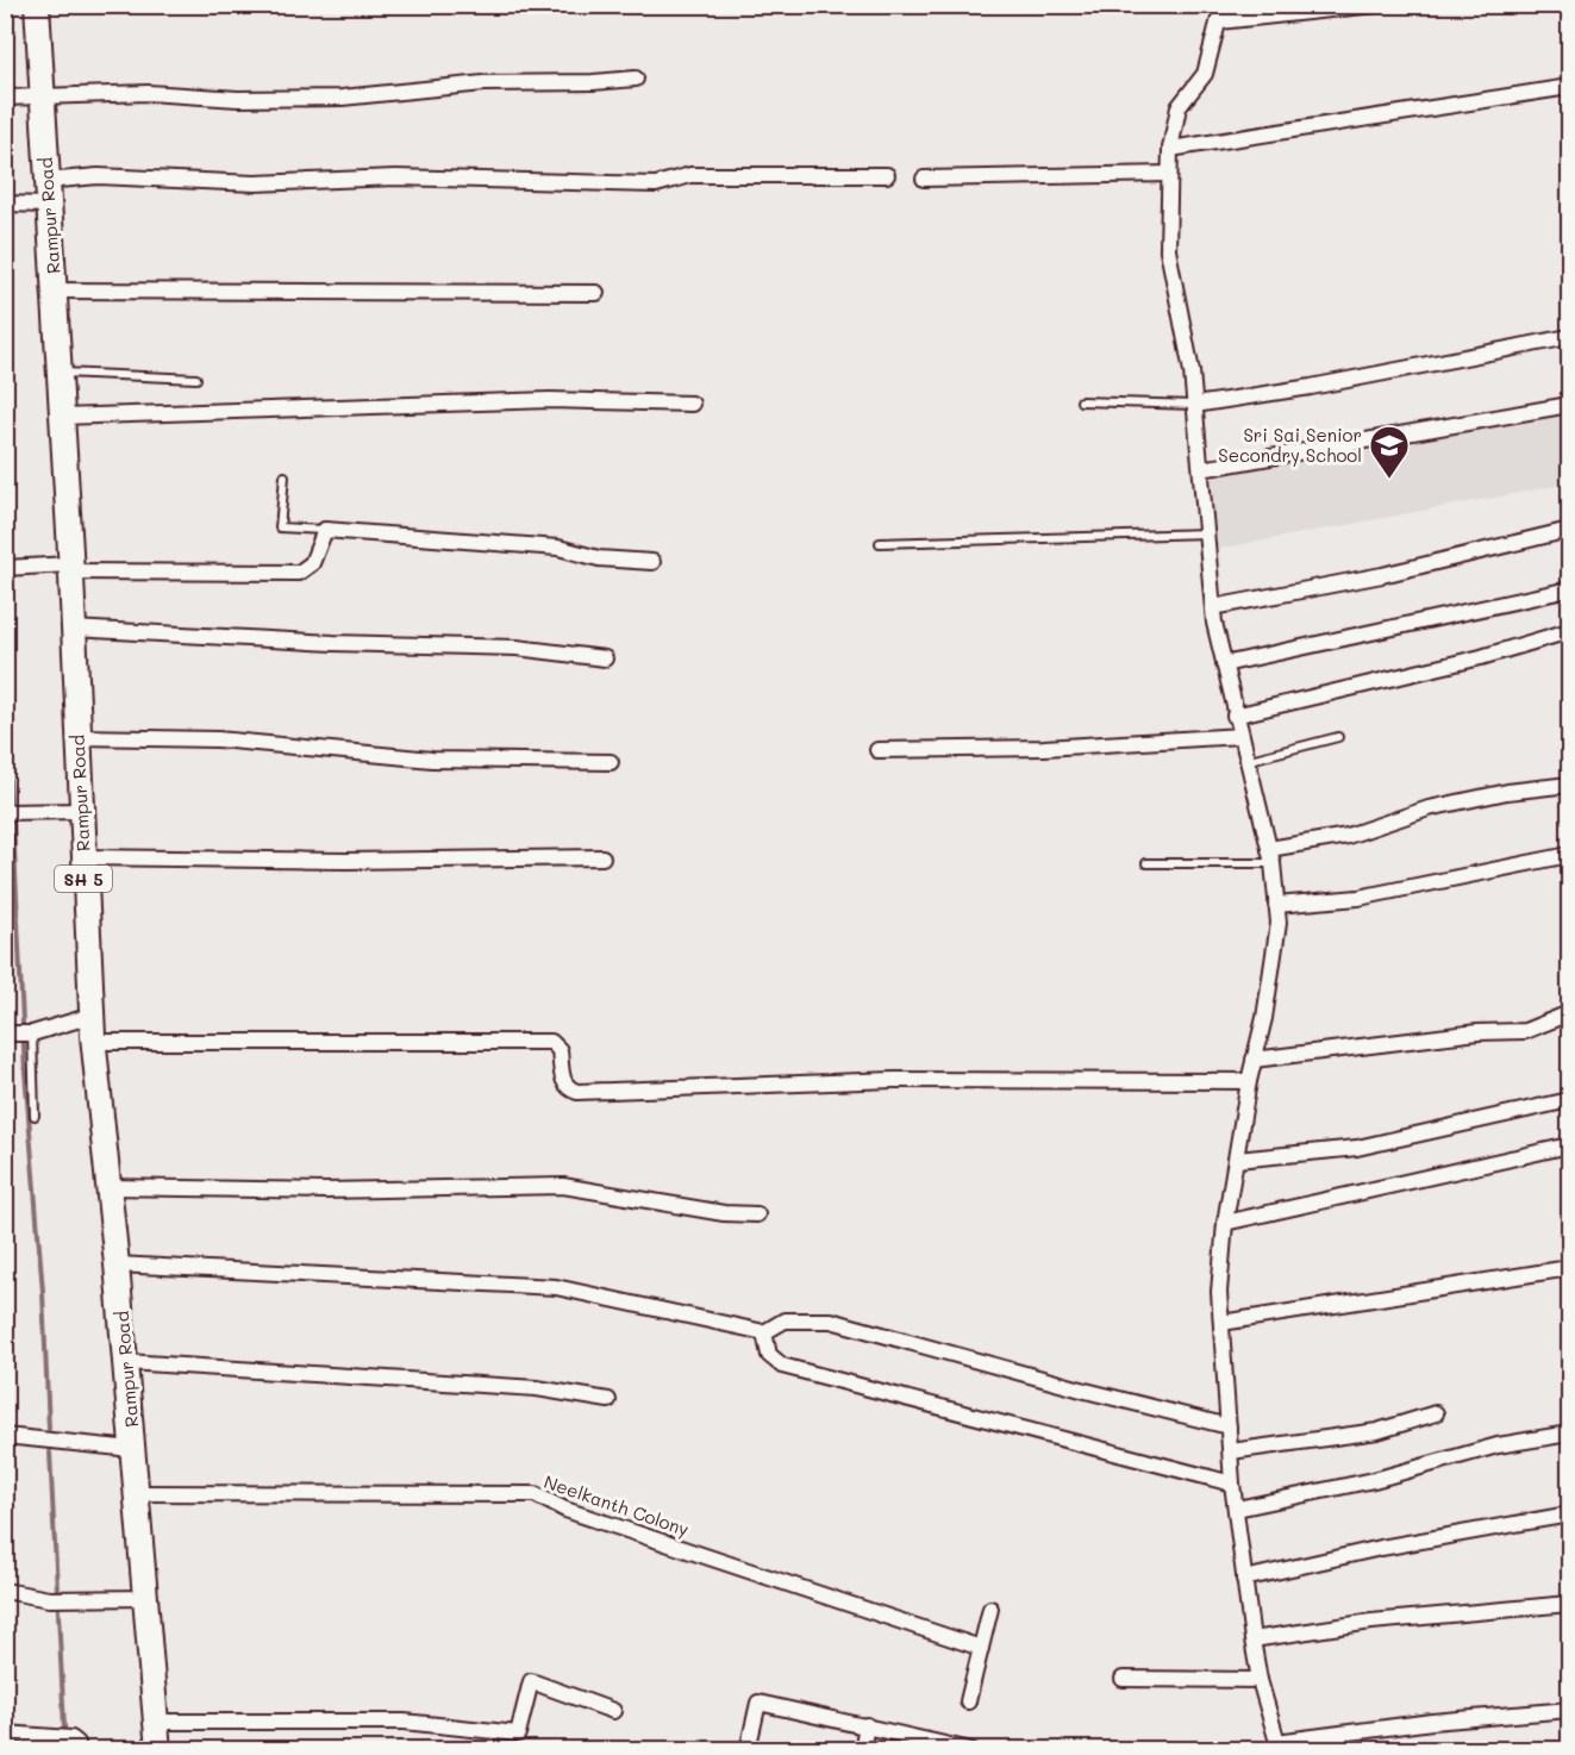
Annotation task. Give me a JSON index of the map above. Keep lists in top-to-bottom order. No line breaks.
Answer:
{"streets":{"main road":["Rampur Road","SH 5"],"street":["Neelkanth Colony"]},"crossings":[["Rampur Road","Neelkanth Colony"]],"places":{"school or university":["Sri Sai Senior Secondry School"]}}
